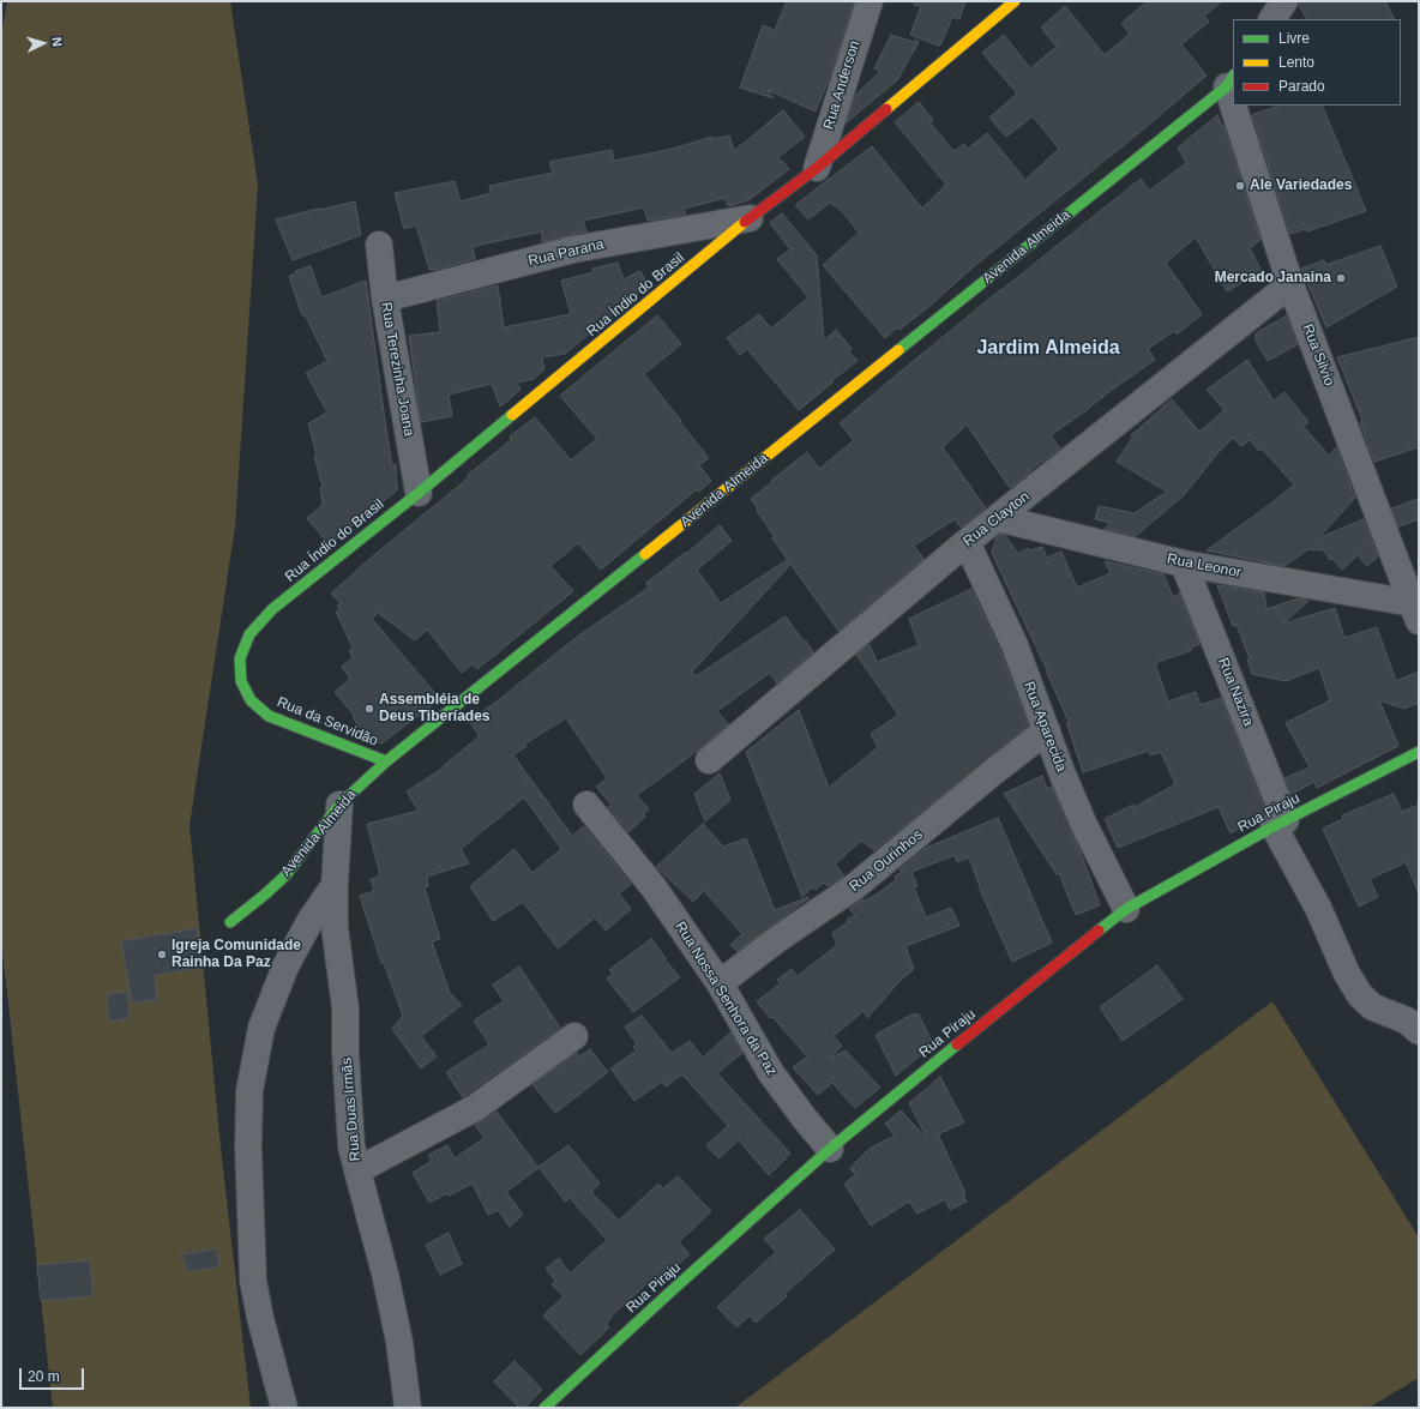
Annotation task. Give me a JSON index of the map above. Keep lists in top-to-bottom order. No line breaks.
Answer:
{"streets":{"street":["Rua Anderson","Avenida Almeida","Rua Parana","Rua Índio do Brasil","Rua Silvio","Rua Terezinha Joana","Rua Clayton","Rua Leonor","Rua Nazira","Rua da Servidão","Rua Aparecida","Rua Piraju","Rua Ourinhos","Rua Nossa Senhora da Paz","Rua Duas Irmãs"]},"crossings":[["Rua Anderson","Rua Índio do Brasil"],["Avenida Almeida","Rua da Servidão"],["Avenida Almeida","Rua Duas Irmãs"],["Rua Parana","Rua Índio do Brasil"],["Rua Parana","Rua Terezinha Joana"],["Rua Índio do Brasil","Rua Terezinha Joana"],["Rua Índio do Brasil","Rua da Servidão"],["Rua Silvio","Rua Clayton"],["Rua Silvio","Rua Leonor"],["Rua Clayton","Rua Leonor"],["Rua Clayton","Rua Aparecida"],["Rua Leonor","Rua Nazira"],["Rua Nazira","Rua Piraju"],["Rua Aparecida","Rua Piraju"],["Rua Aparecida","Rua Ourinhos"],["Rua Piraju","Rua Nossa Senhora da Paz"],["Rua Ourinhos","Rua Nossa Senhora da Paz"]],"districts":["Jardim Almeida"],"places":["Ale Variedades","Mercado Janaina","Assembléia de Deus Tiberíades","Igreja Comunidade Rainha Da Paz"],"legend":["Livre","Lento","Parado"],"scale_bar":"20 m","north":"right"}
